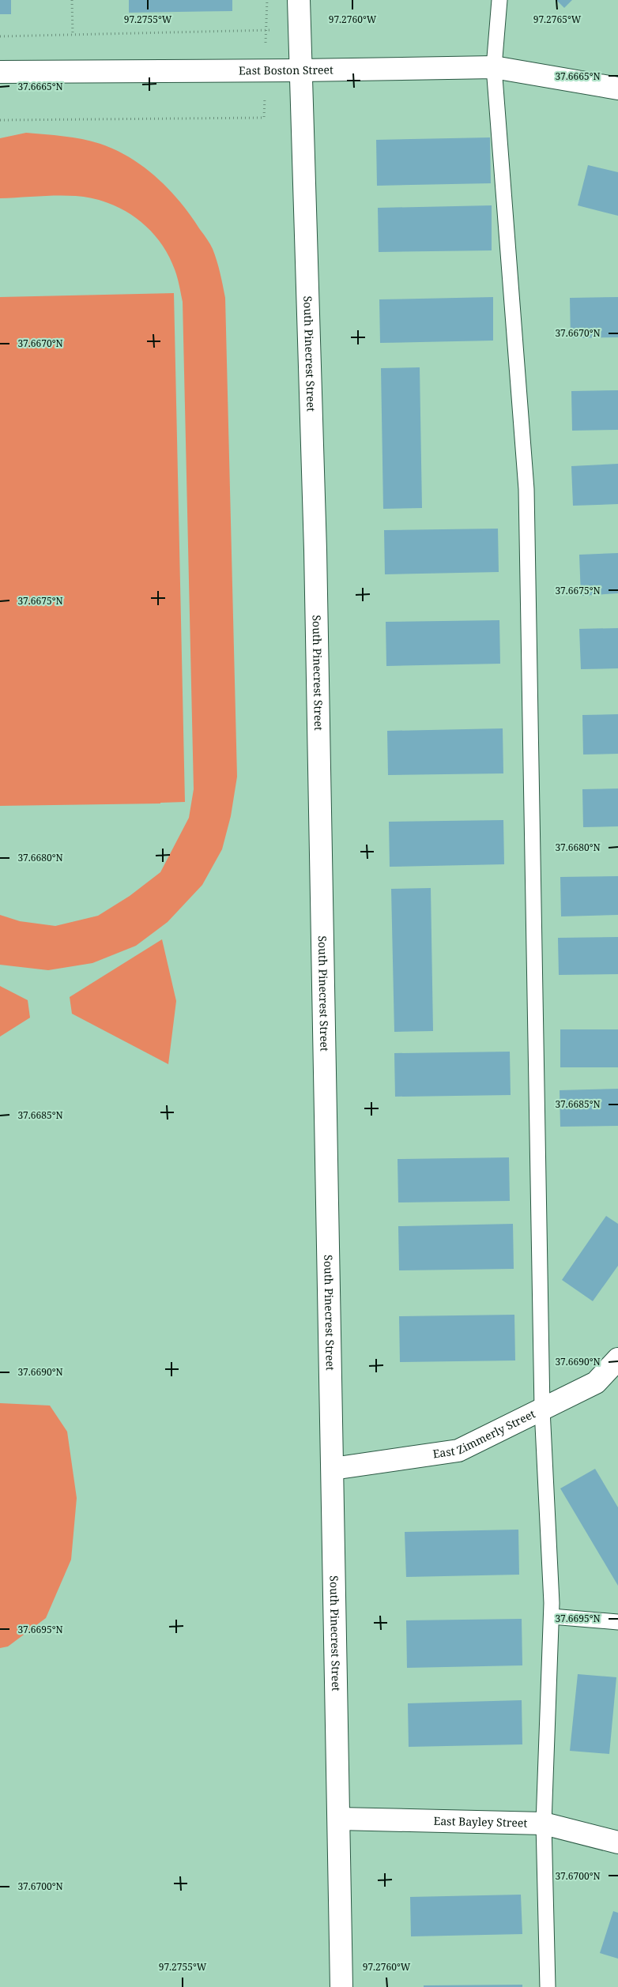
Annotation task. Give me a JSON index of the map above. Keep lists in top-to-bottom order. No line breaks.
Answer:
{"streets":{"street":["East Boston Street","South Pinecrest Street","East Zimmerly Street","East Bayley Street"]},"crossings":[["East Boston Street","South Pinecrest Street"],["South Pinecrest Street","East Zimmerly Street"],["South Pinecrest Street","East Bayley Street"]],"coordinates":["97.2755°W","97.2760°W","97.2765°W","37.6665°N","37.6670°N","37.6675°N","37.6680°N","37.6685°N","37.6690°N","37.6695°N","37.6700°N"]}
